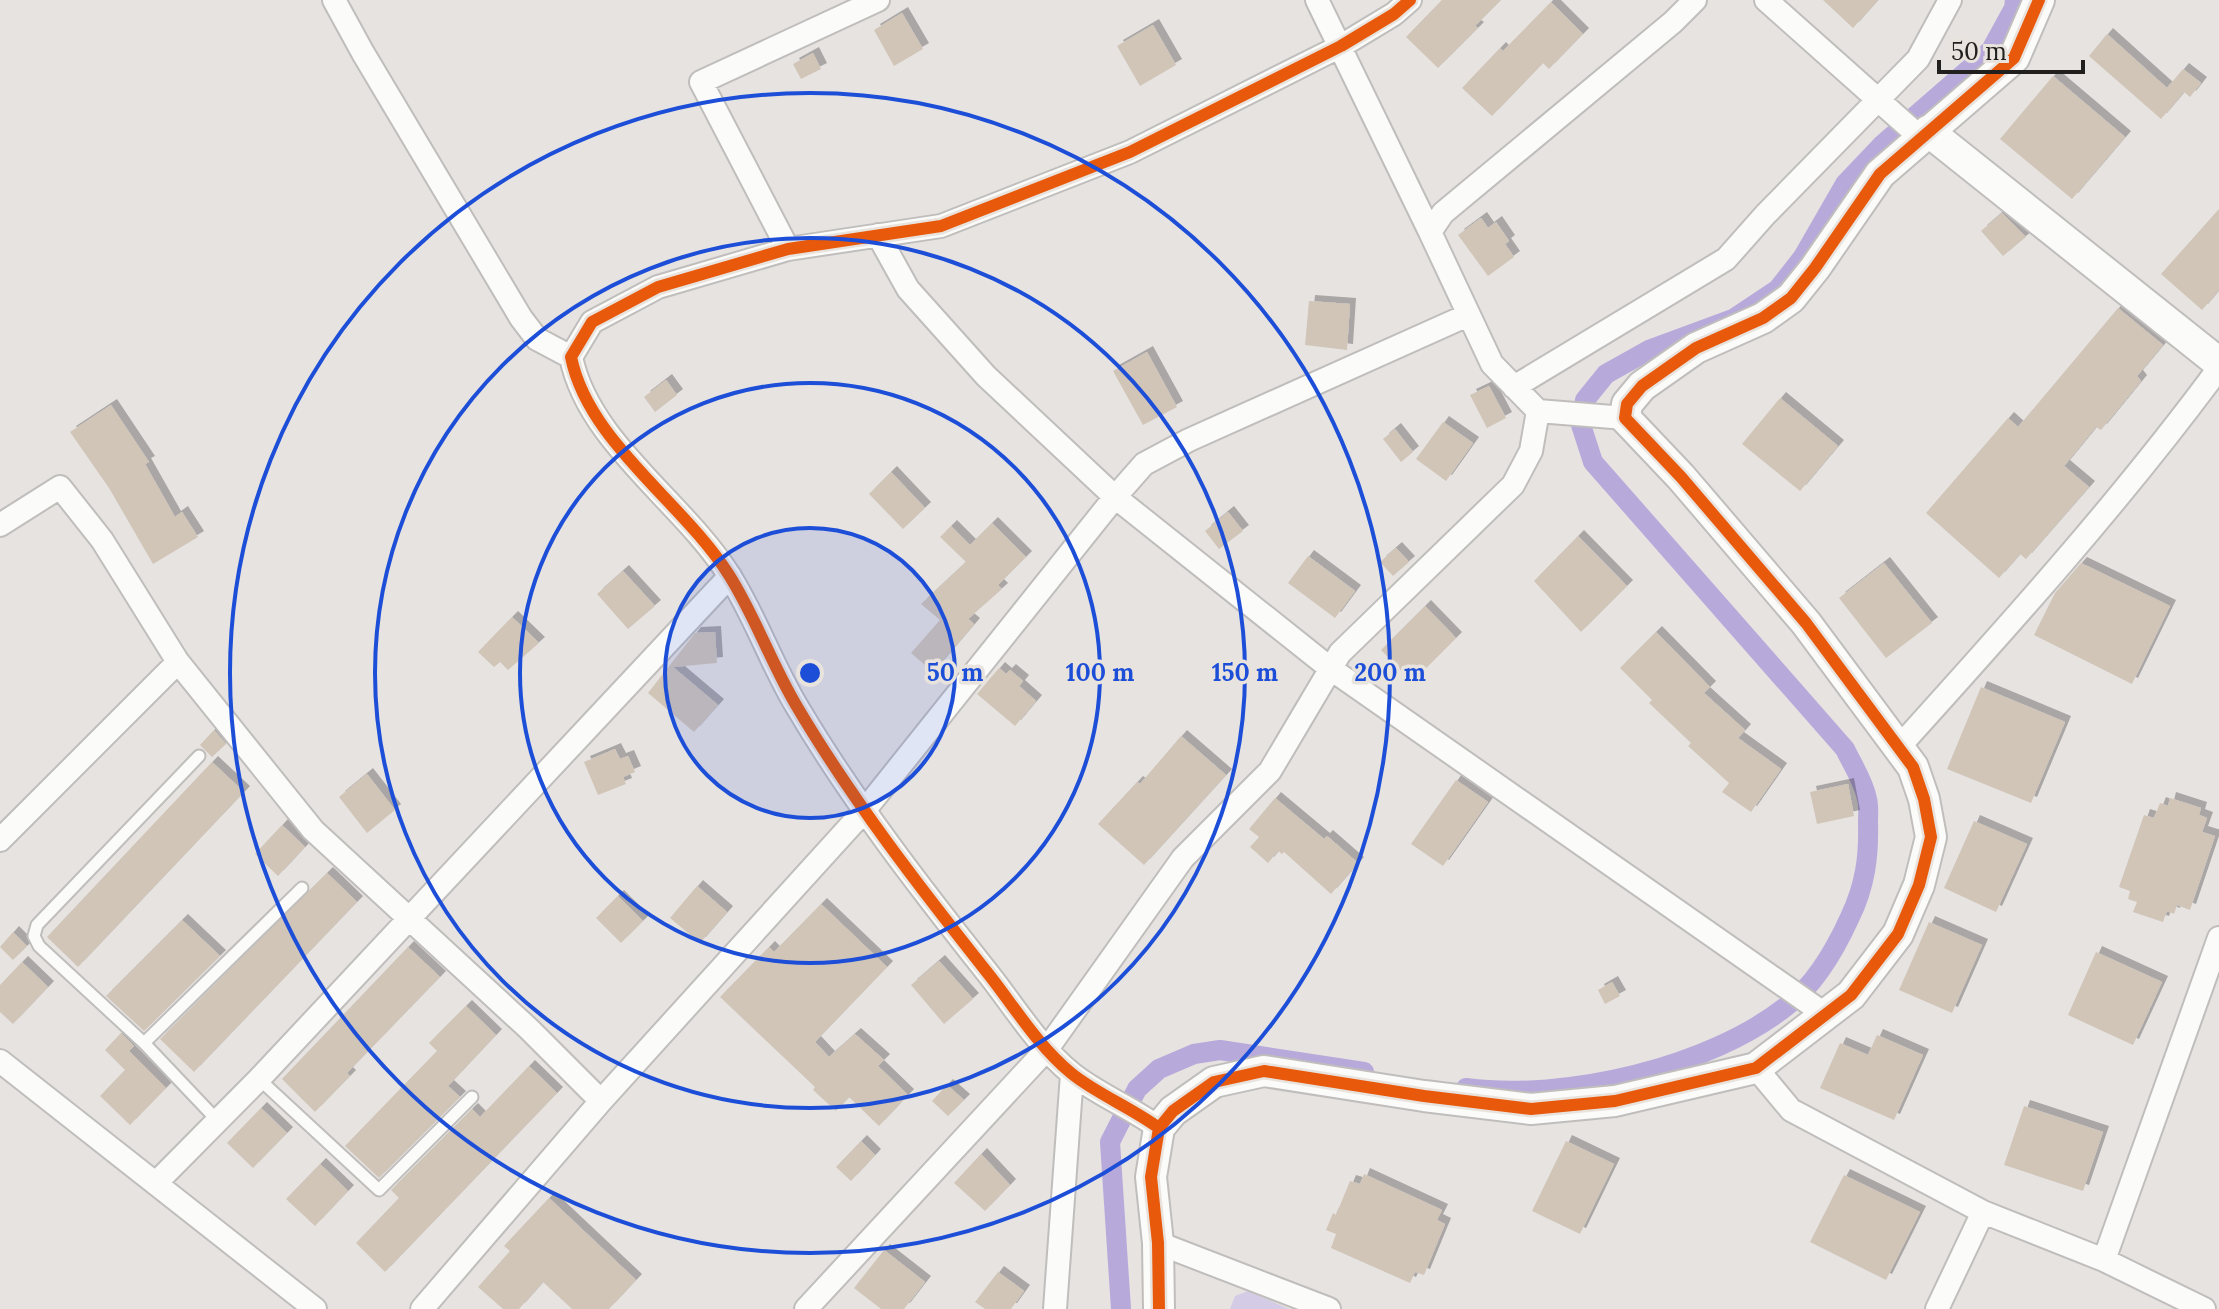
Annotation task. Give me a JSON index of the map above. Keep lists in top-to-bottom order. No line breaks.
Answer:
{"scale_bar":"50 m","rings":["50 m","100 m","150 m","200 m"]}
